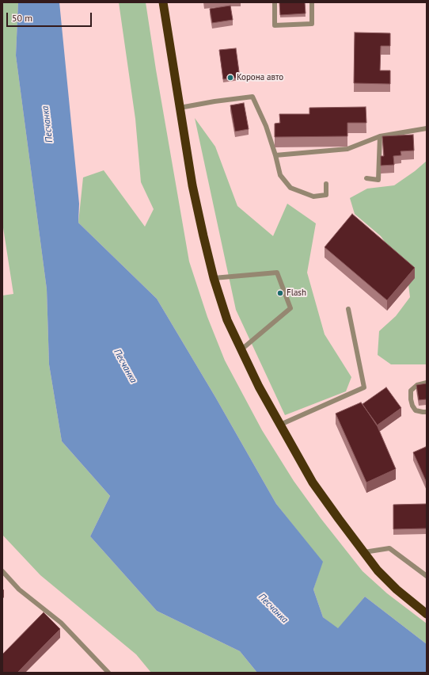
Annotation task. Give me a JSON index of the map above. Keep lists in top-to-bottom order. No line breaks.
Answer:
{"water":["Песчанка"],"places":["Корона авто","Flash"],"scale_bar":"50 m"}
